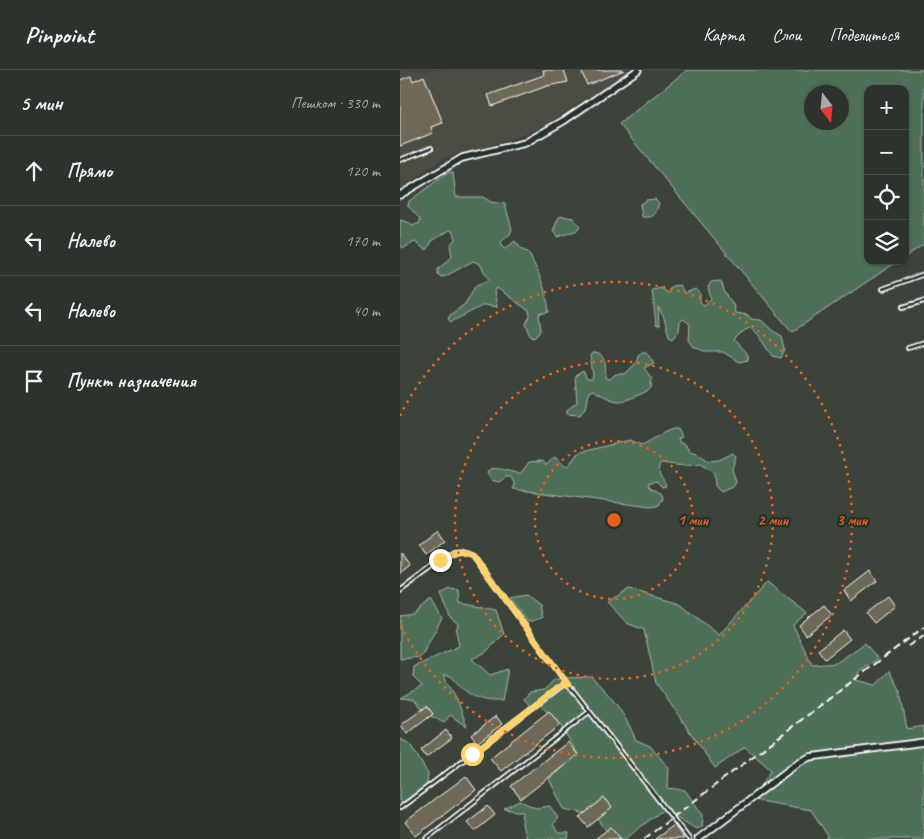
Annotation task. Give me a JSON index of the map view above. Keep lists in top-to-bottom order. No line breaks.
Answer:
{"north":"bottom","page":{"header":"Pinpoint","nav":["Карта","Слои","Поделиться"],"heading":["5 мин","Пешком · 330 m"],"map_buttons":["+","−"],"list":[["Прямо","120 m"],["Налево","170 m"],["Налево","40 m"],"Пункт назначения"]},"rings":["1 мин","2 мин","3 мин"]}
